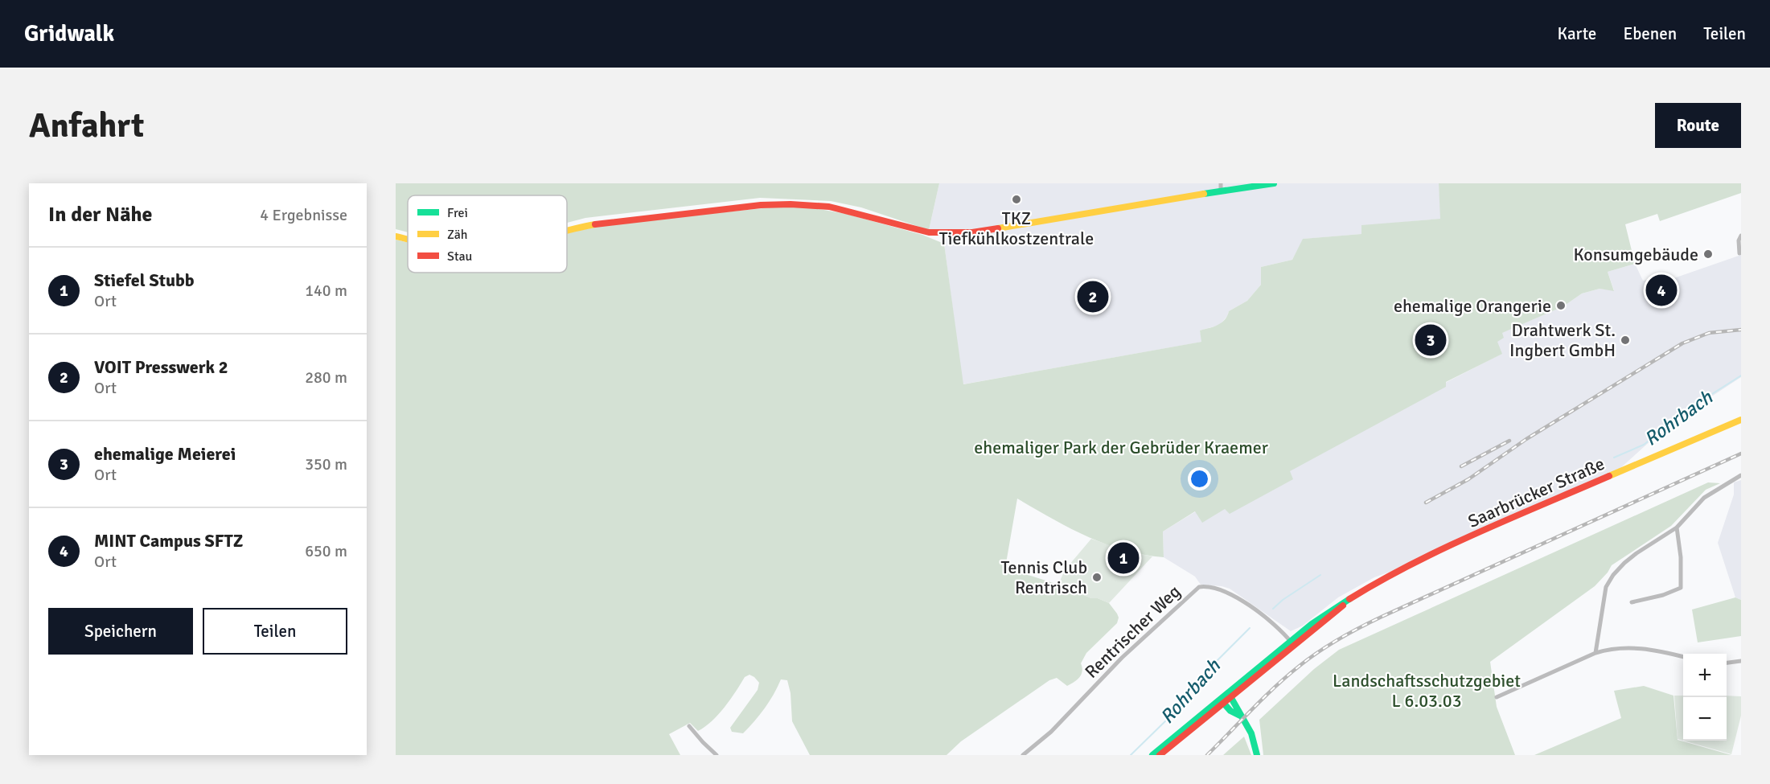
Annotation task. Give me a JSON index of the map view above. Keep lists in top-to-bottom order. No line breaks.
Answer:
{"streets":{"main road":["Saarbrücker Straße"],"street":["Rentrischer Weg"]},"crossings":[["Saarbrücker Straße","Rentrischer Weg"]],"water":["Rohrbach"],"parks":["ehemaliger Park der Gebrüder Kraemer","Landschaftsschutzgebiet L 6.03.03"],"places":["TKZ Tiefkühlkostzentrale","Konsumgebäude","ehemalige Orangerie","Drahtwerk St. Ingbert GmbH","Tennis Club Rentrisch"],"legend":["Frei","Zäh","Stau"],"page":{"header":"Gridwalk","nav":["Karte","Ebenen","Teilen"],"buttons":["Route",["Speichern","Teilen"]],"title":"Anfahrt","heading":["In der Nähe","4 Ergebnisse"],"list":[{"mark":"1","name":"Stiefel Stubb","note":"Ort","value":"140 m"},{"mark":"2","name":"VOIT Presswerk 2","note":"Ort","value":"280 m"},{"mark":"3","name":"ehemalige Meierei","note":"Ort","value":"350 m"},{"mark":"4","name":"MINT Campus SFTZ","note":"Ort","value":"650 m"}],"pins":["4","2","3","1"],"map_buttons":["+","−"]}}
